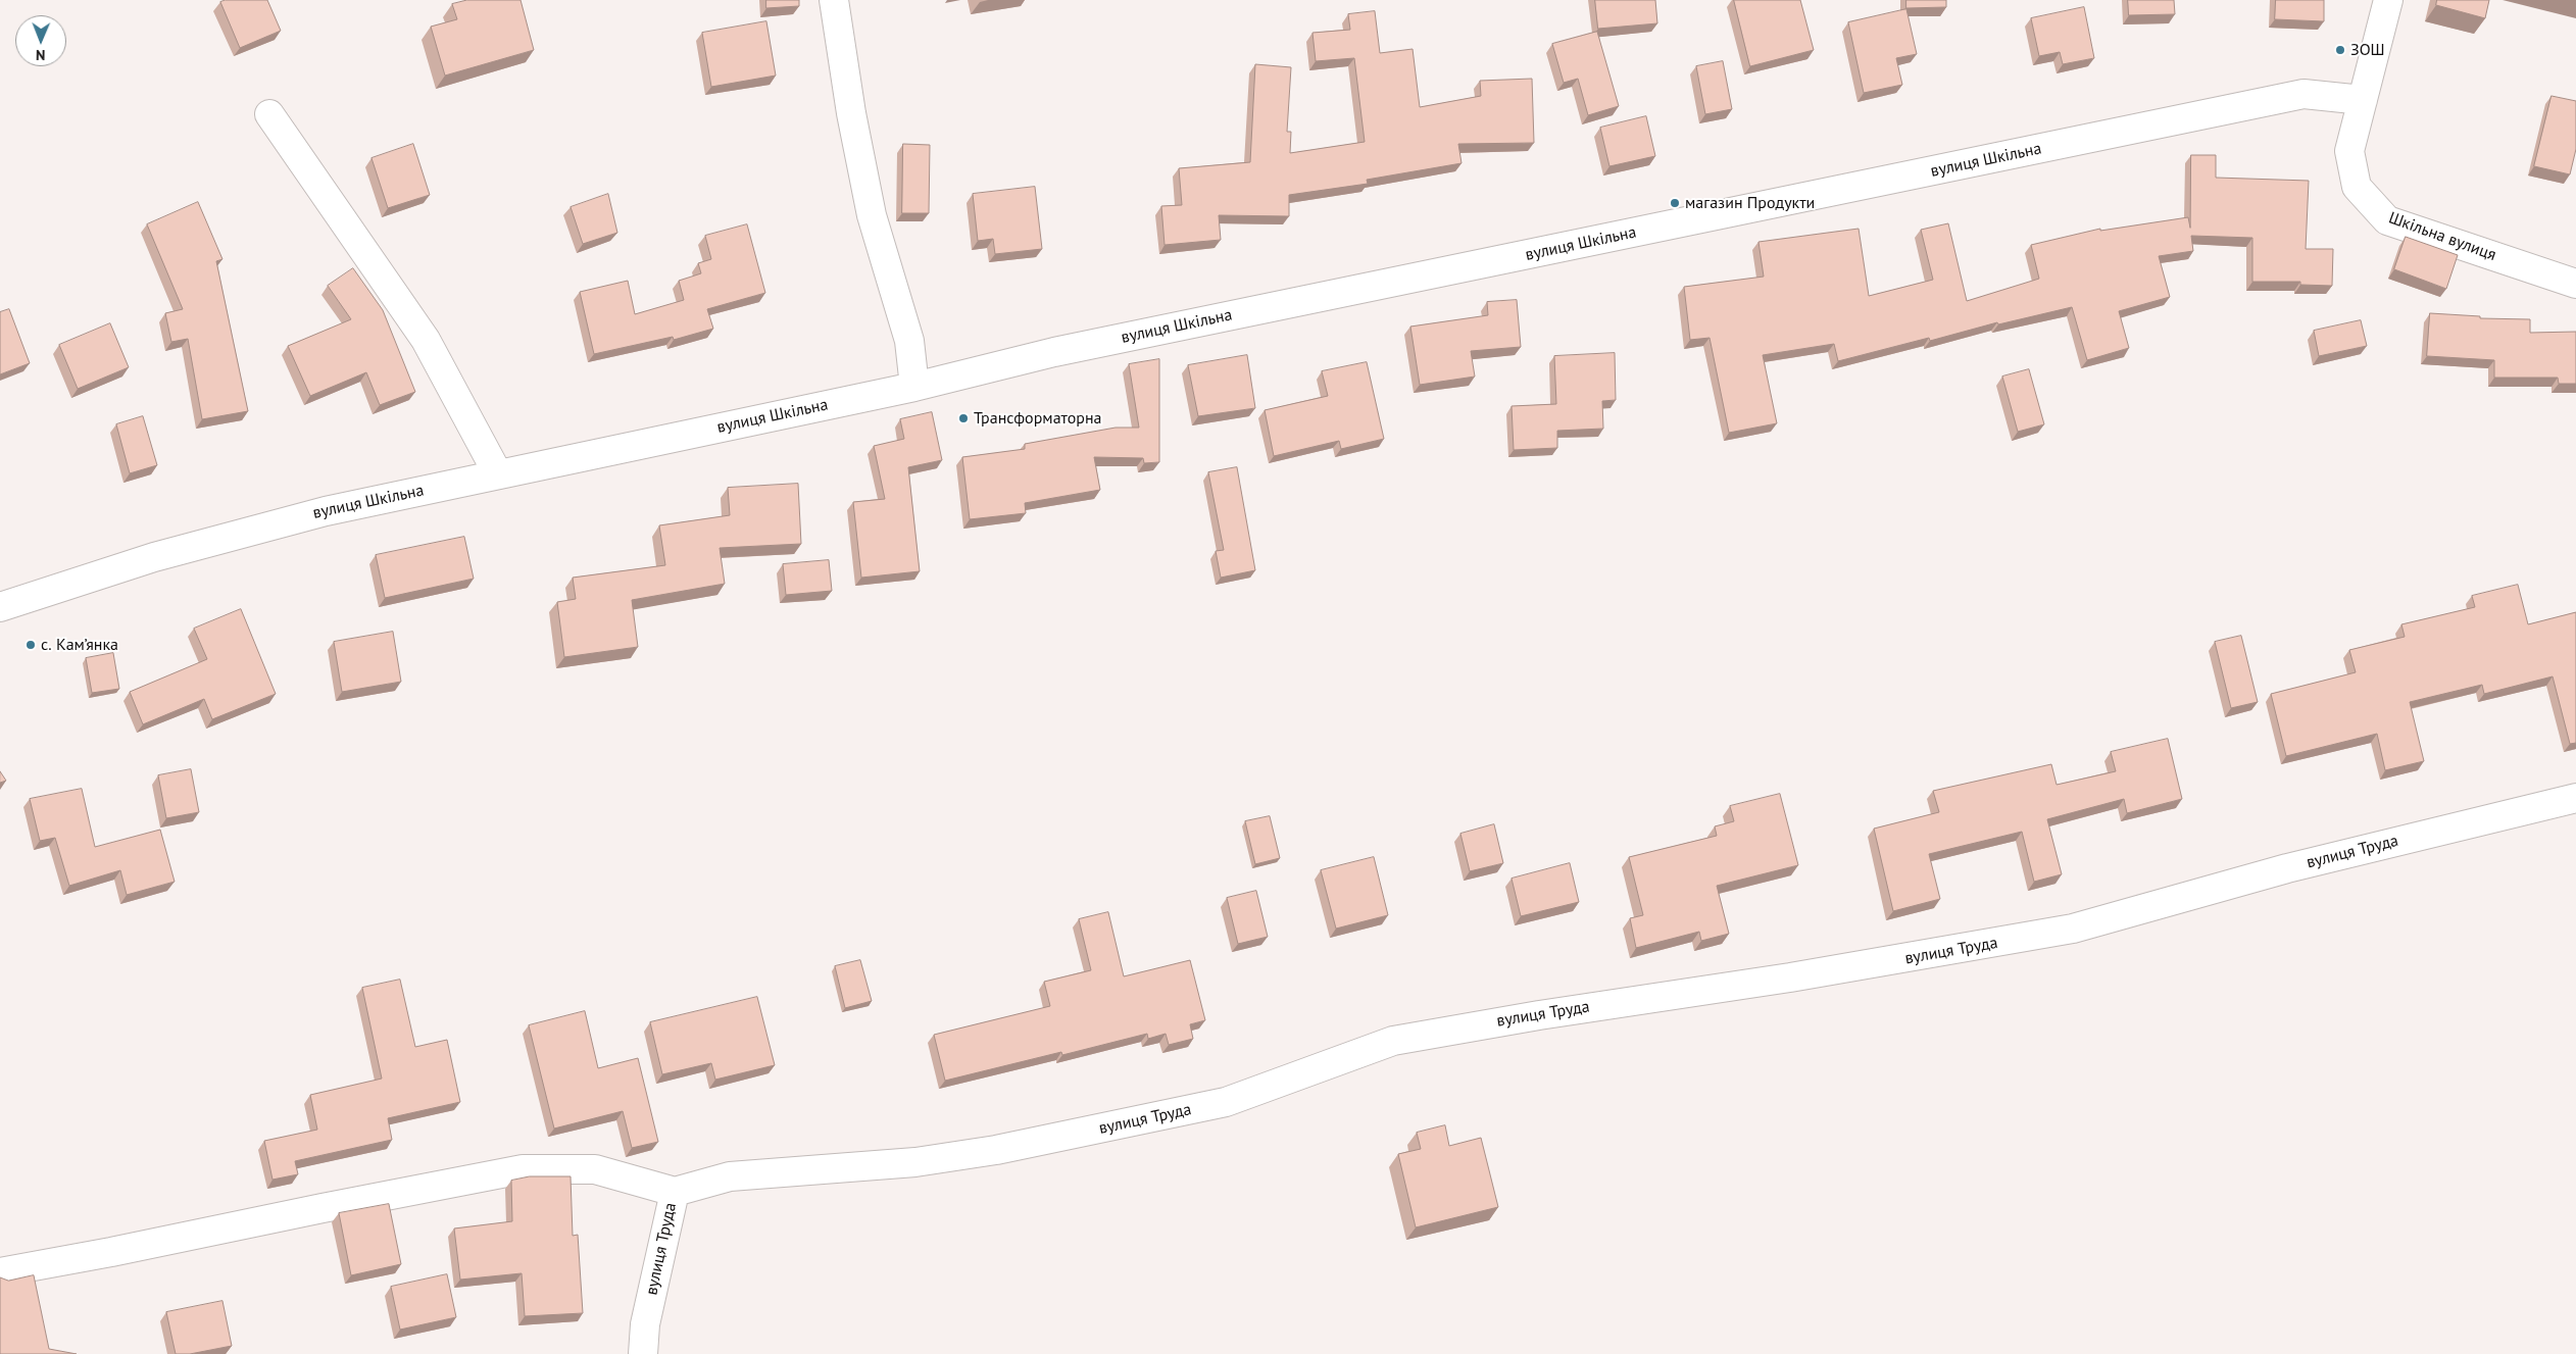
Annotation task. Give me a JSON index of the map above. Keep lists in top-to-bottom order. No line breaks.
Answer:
{"streets":{"street":["вулиця Шкільна","Шкільна вулиця","вулиця Труда"]},"crossings":[["вулиця Шкільна","Шкільна вулиця"]],"places":["ЗОШ","магазин Продукти","Трансформаторна","с. Кам’янка"],"north":"bottom"}
